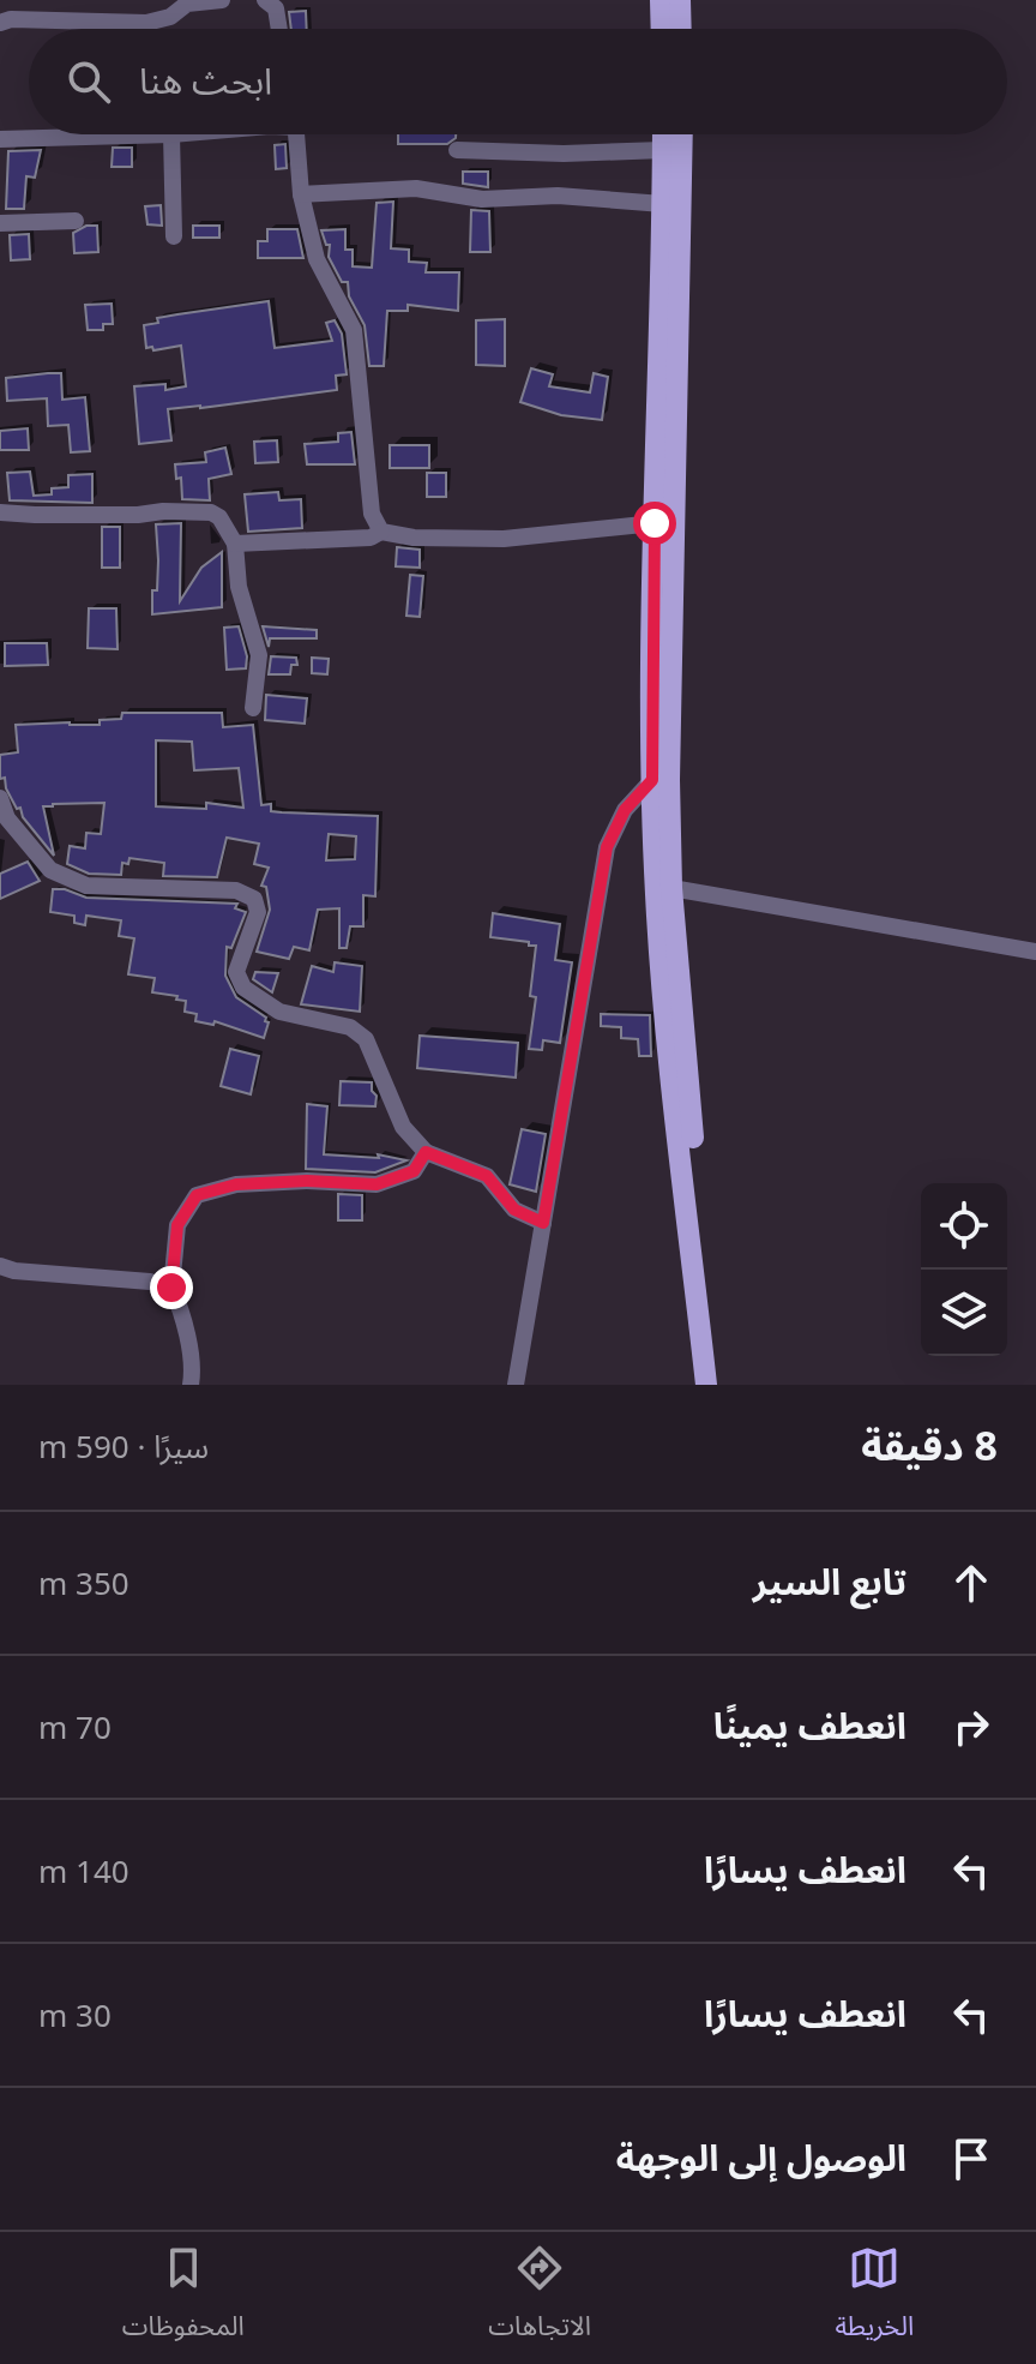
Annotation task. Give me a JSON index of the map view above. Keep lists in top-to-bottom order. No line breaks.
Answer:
{"page":{"search":"ابحث هنا","heading":["8 دقيقة","سيرًا · 590 m"],"list":[["تابع السير","350 m"],["انعطف يمينًا","70 m"],["انعطف يسارًا","140 m"],["انعطف يسارًا","30 m"],"الوصول إلى الوجهة"],"nav":["الخريطة","الاتجاهات","المحفوظات"]}}
